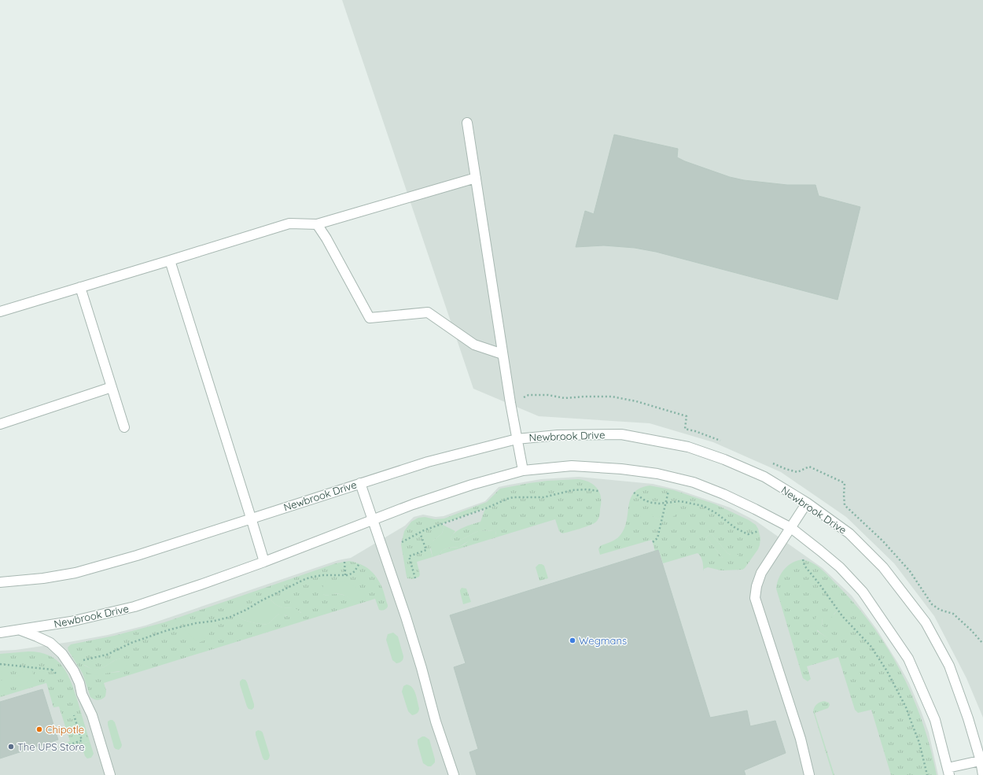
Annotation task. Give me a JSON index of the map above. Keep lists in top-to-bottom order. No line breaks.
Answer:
{"streets":{"street":["Newbrook Drive"]},"places":["Wegmans","Chipotle","The UPS Store"]}
